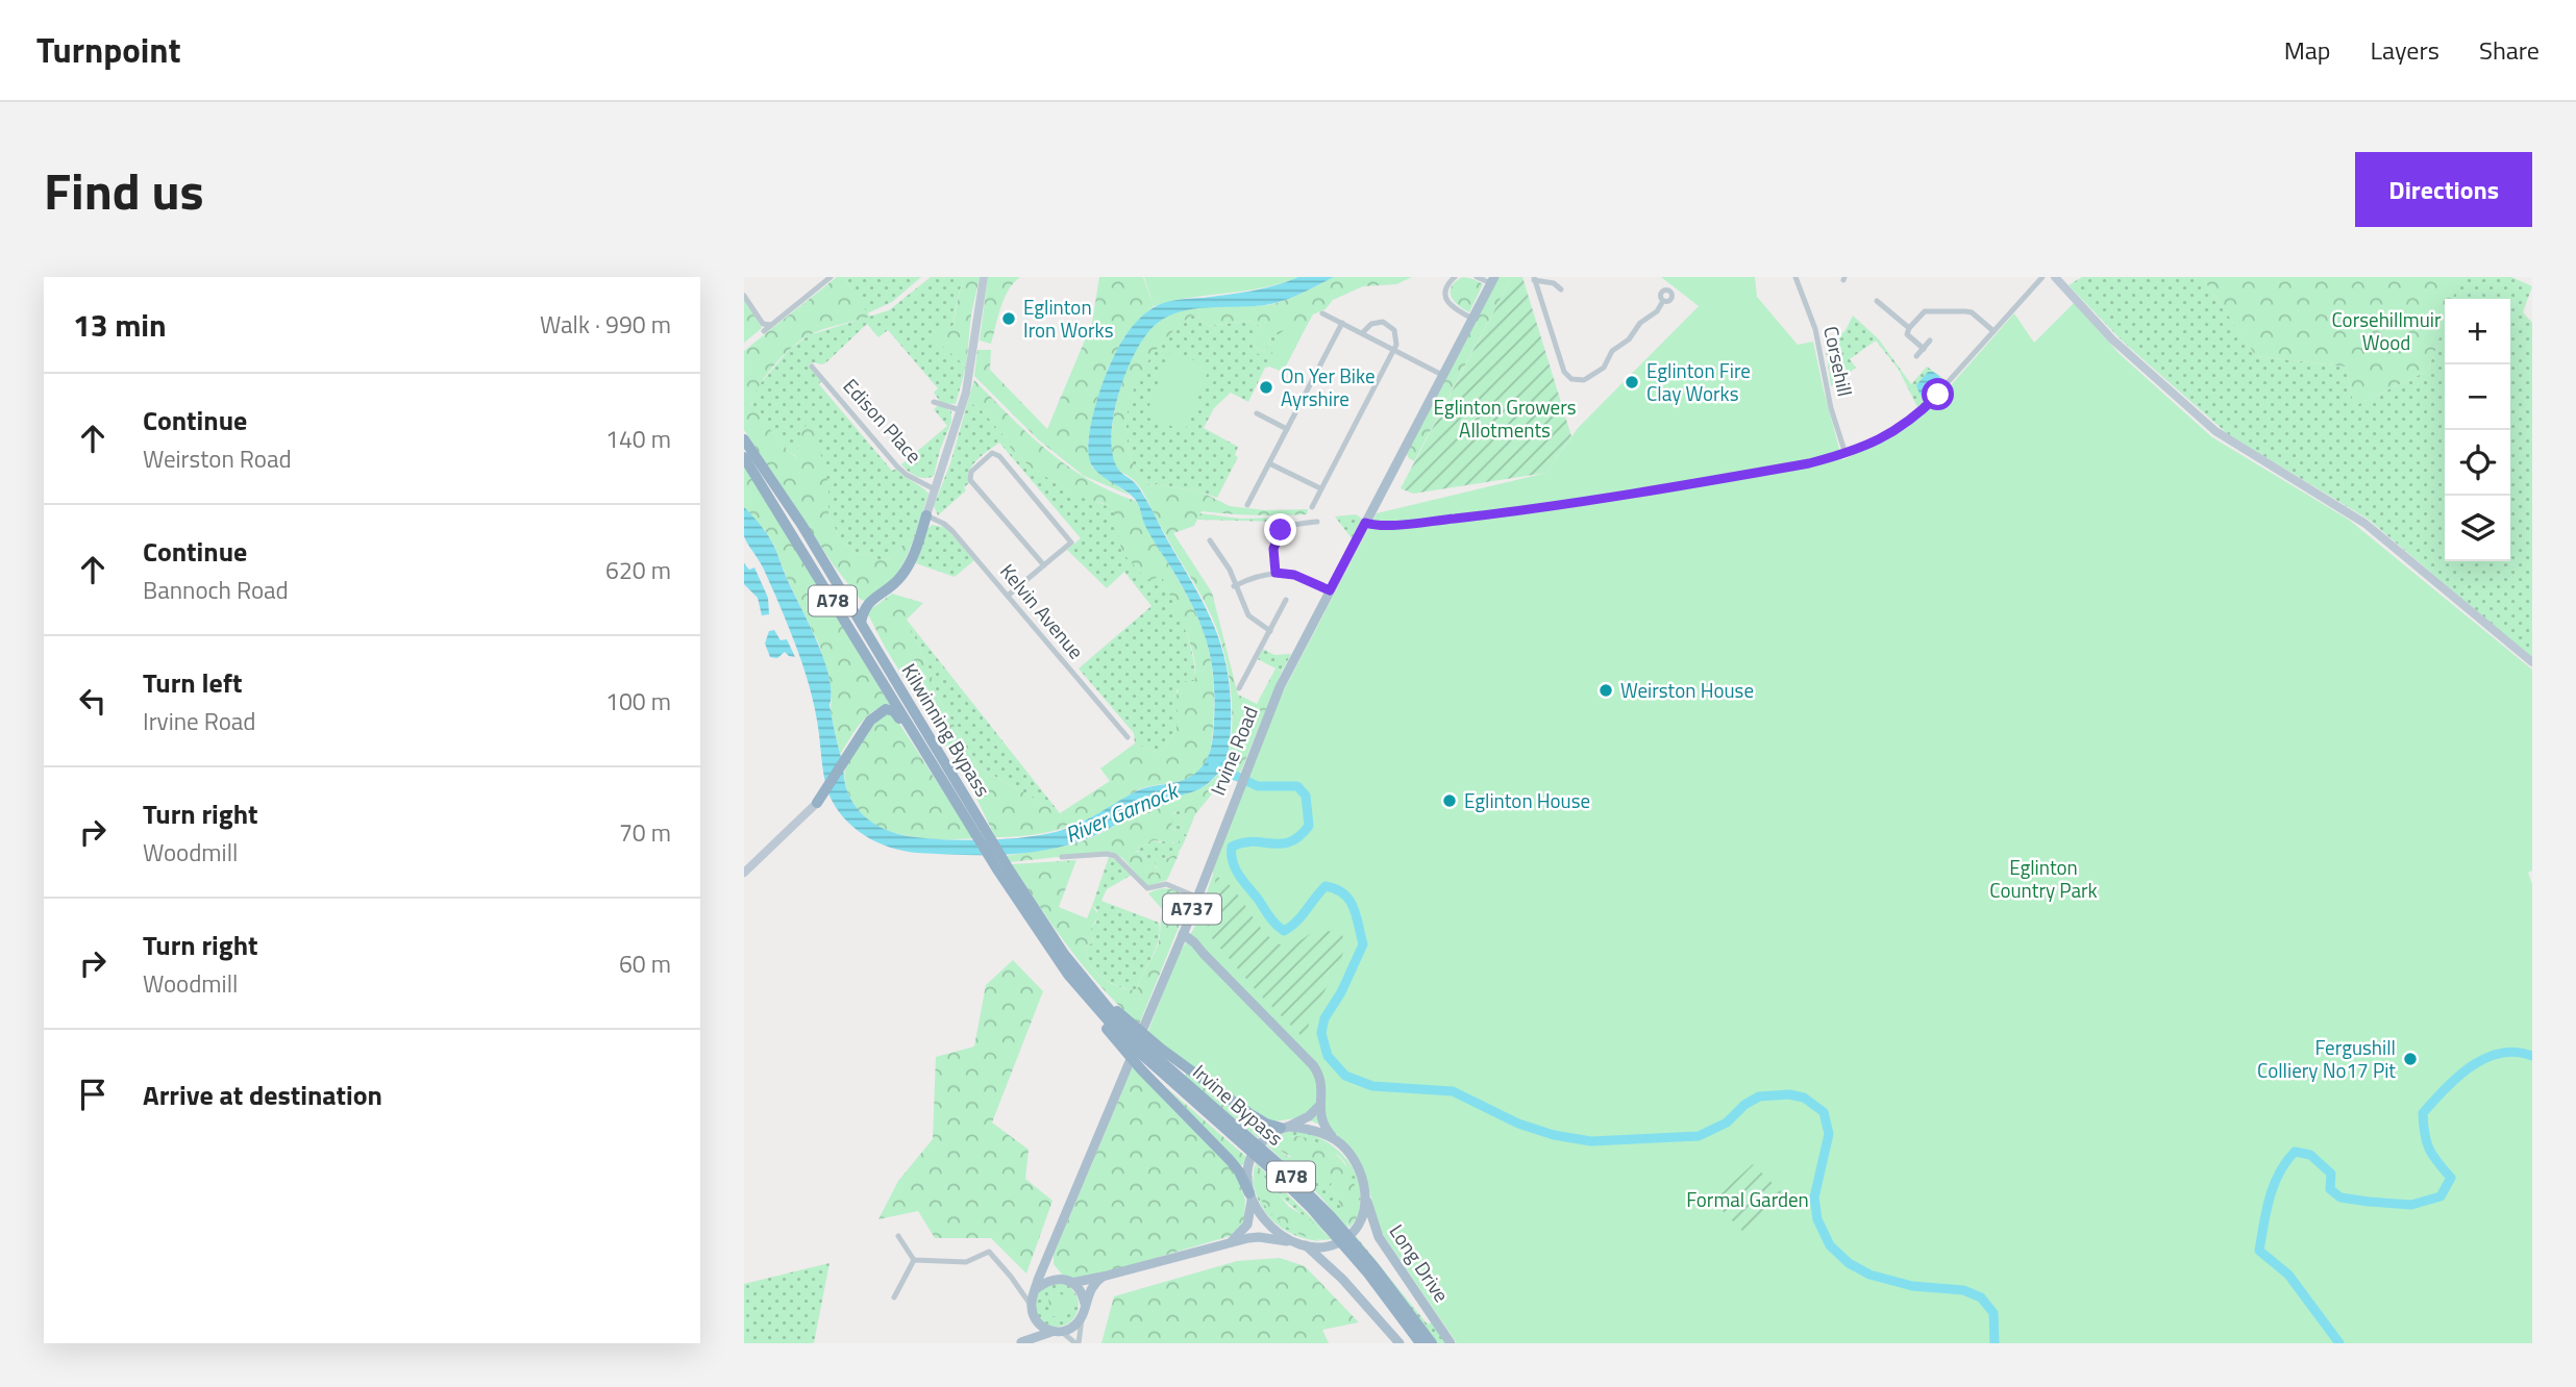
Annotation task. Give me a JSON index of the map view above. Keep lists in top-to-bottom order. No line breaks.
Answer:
{"streets":{"highway":["A78","Kilwinning Bypass","Irvine Bypass"],"main road":["Irvine Road","A737","Long Drive"],"street":["Corsehill","Edison Place","Kelvin Avenue"]},"crossings":[["Kilwinning Bypass","Irvine Bypass"],["Irvine Road","A737"]],"water":["River Garnock"],"parks":["Corsehillmuir Wood","Eglinton Growers Allotments","Eglinton Country Park","Formal Garden"],"places":["Eglinton Iron Works","Eglinton Fire Clay Works","On Yer Bike Ayrshire","Weirston House","Eglinton House","Fergushill Colliery No17 Pit"],"page":{"header":"Turnpoint","nav":["Map","Layers","Share"],"title":"Find us","buttons":"Directions","heading":["13 min","Walk · 990 m"],"map_buttons":["+","−"],"list":[["Continue","Weirston Road","140 m"],["Continue","Bannoch Road","620 m"],["Turn left","Irvine Road","100 m"],["Turn right","Woodmill","70 m"],["Turn right","Woodmill","60 m"],"Arrive at destination"]}}
